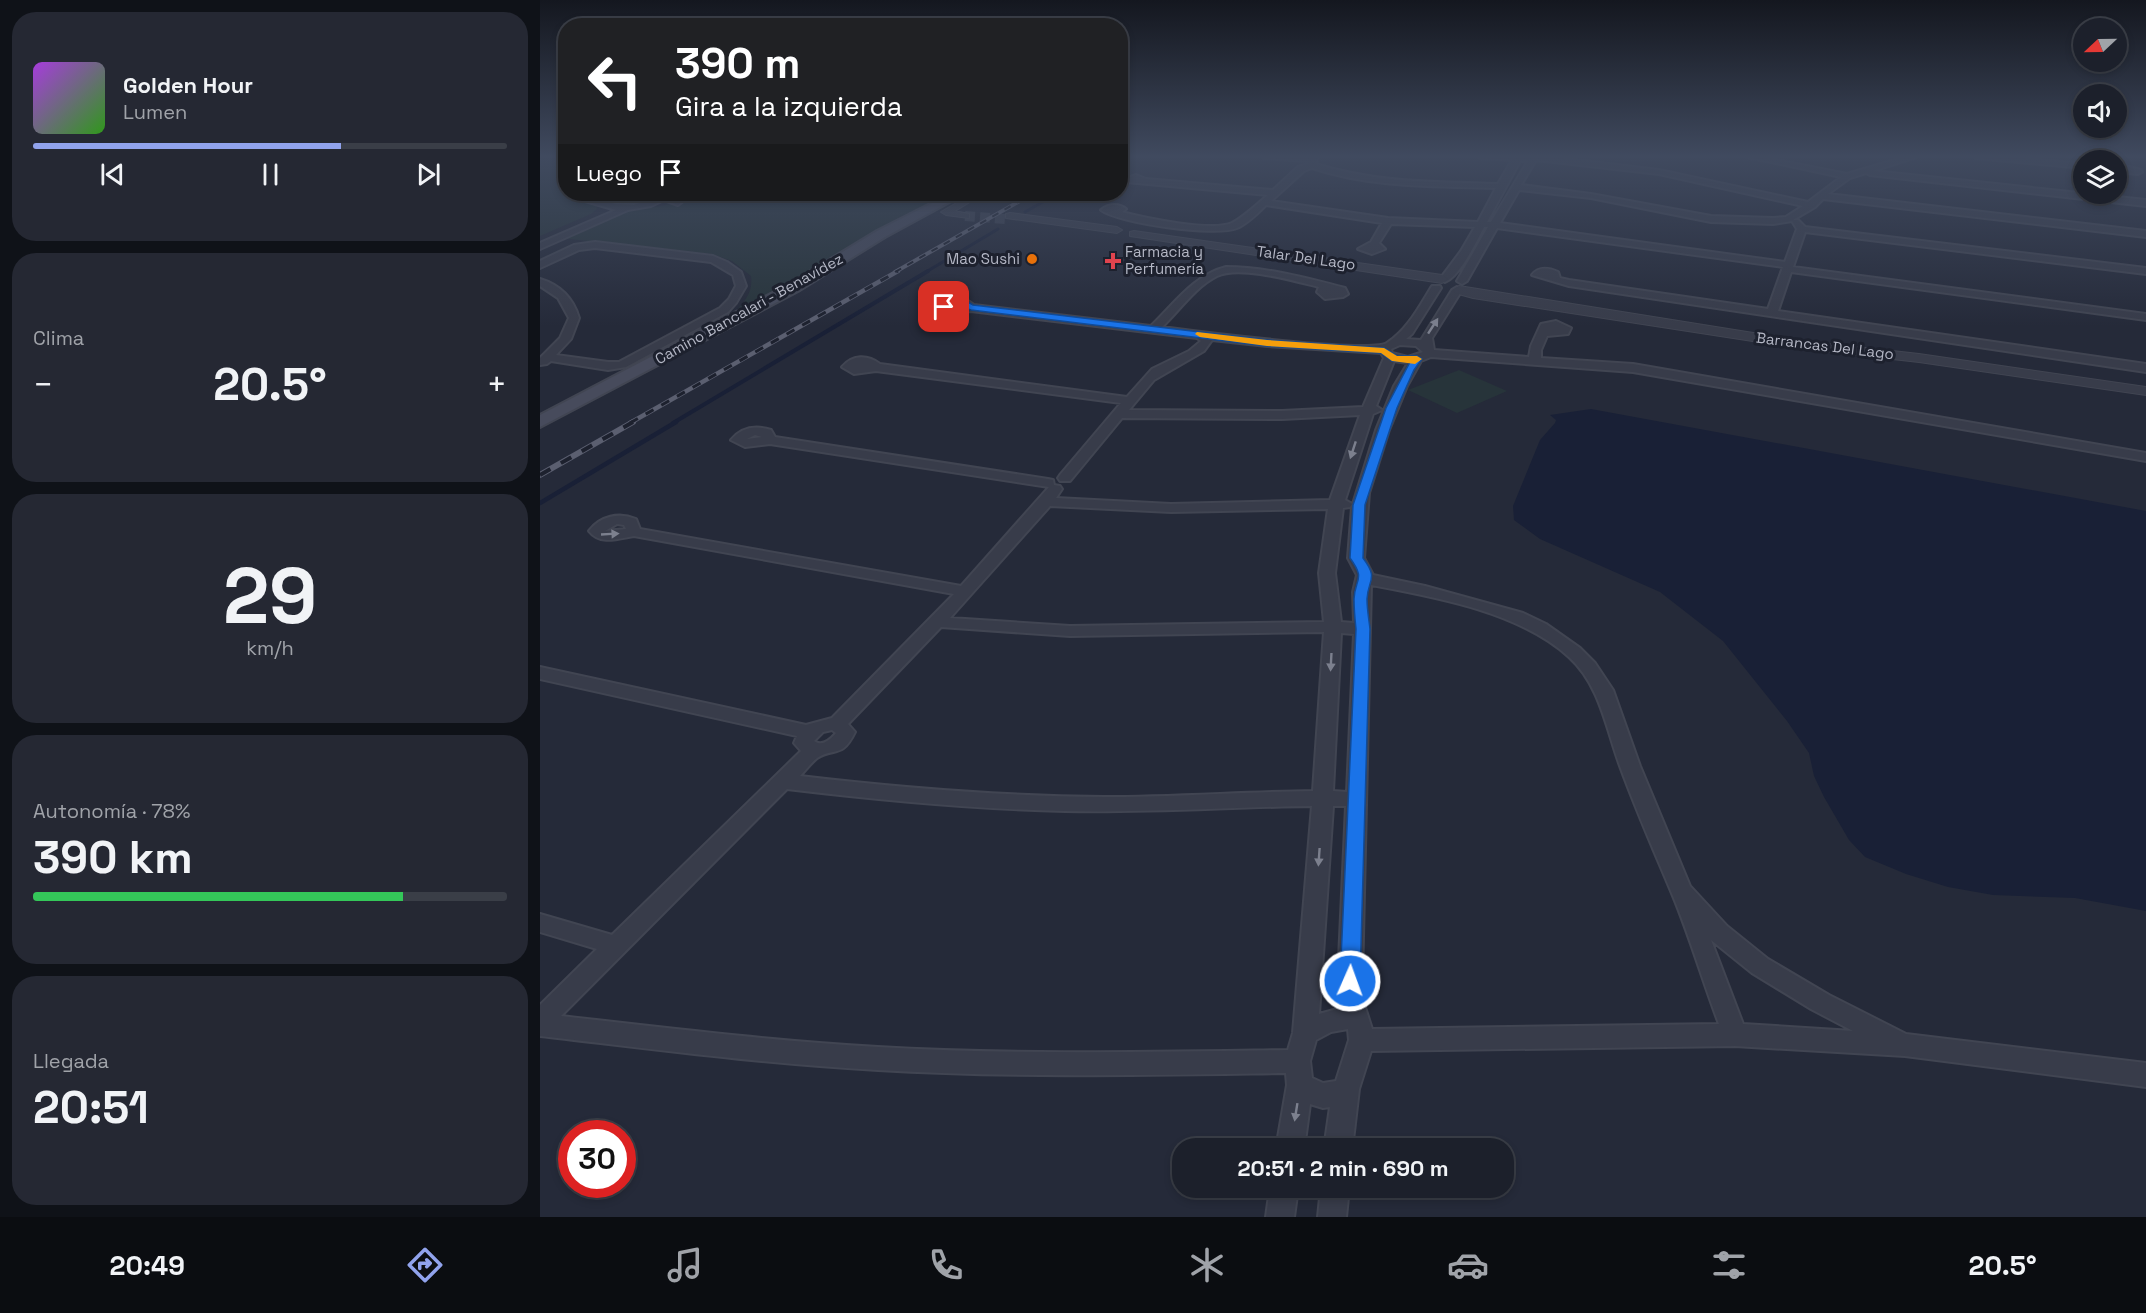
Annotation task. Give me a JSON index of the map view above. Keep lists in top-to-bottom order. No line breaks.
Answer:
{"streets":{"main road":["Camino Bancalari - Benavídez"],"street":["Talar Del Lago","Barrancas Del Lago"]},"crossings":[["Talar Del Lago","Barrancas Del Lago"]],"places":{"other":["Mao Sushi"],"health":["Farmacia y Perfumería"]},"north":"left","page":{"turn":["390 m","Gira a la izquierda"],"song":["Golden Hour","Lumen"],"then":"Luego","tile":["Clima",["29","km/h"],["Autonomía · 78%","390 km"],["Llegada","20:51"]],"heat":["−","20.5°","+"],"limit":"30","trip":"20:51 · 2 min · 690 m","tabs":["20:49","20.5°"]}}
